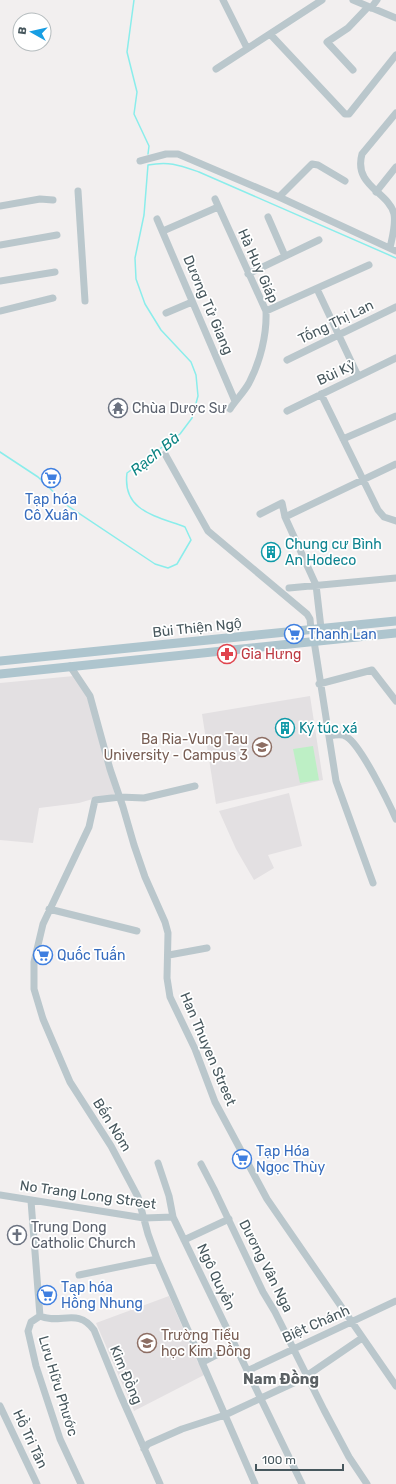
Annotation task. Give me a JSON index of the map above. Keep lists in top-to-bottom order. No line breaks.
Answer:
{"streets":{"main road":["Bùi Thiện Ngộ"],"street":["Hà Huy Giáp","Dương Tử Giang","Tống Thị Lan","Bùi Kỷ","Han Thuyen Street","Bến Nôm","No Trang Long Street","Dương Vân Nga","Ngô Quyền","Biệt Chánh","Kim Đồng","Lưu Hữu Phước","Hồ Tri Tân"]},"crossings":[["Hà Huy Giáp","Dương Tử Giang"],["Bùi Thiện Ngộ","Han Thuyen Street"],["Han Thuyen Street","Bến Nôm"],["Han Thuyen Street","Biệt Chánh"],["Bến Nôm","No Trang Long Street"],["No Trang Long Street","Ngô Quyền"],["No Trang Long Street","Lưu Hữu Phước"],["Dương Vân Nga","Biệt Chánh"],["Ngô Quyền","Biệt Chánh"],["Kim Đồng","Lưu Hữu Phước"]],"districts":["Nam Đồng"],"water":["Rạch Bà"],"places":{"temple":["Chùa Dược Sư"],"supermarket":["Tạp hóa Cô Xuân","Thanh Lan","Quốc Tuấn","Tạp Hóa Ngọc Thùy","Tạp hóa Hồng Nhung"],"building":["Chung cư Bình An Hodeco","Ký túc xá"],"pharmacy":["Gia Hưng"],"school or university":["Ba Ria-Vung Tau University - Campus 3","Trường Tiểu học Kim Đồng"],"church":["Trung Dong Catholic Church"]},"scale_bar":"100 m","north":"left"}
